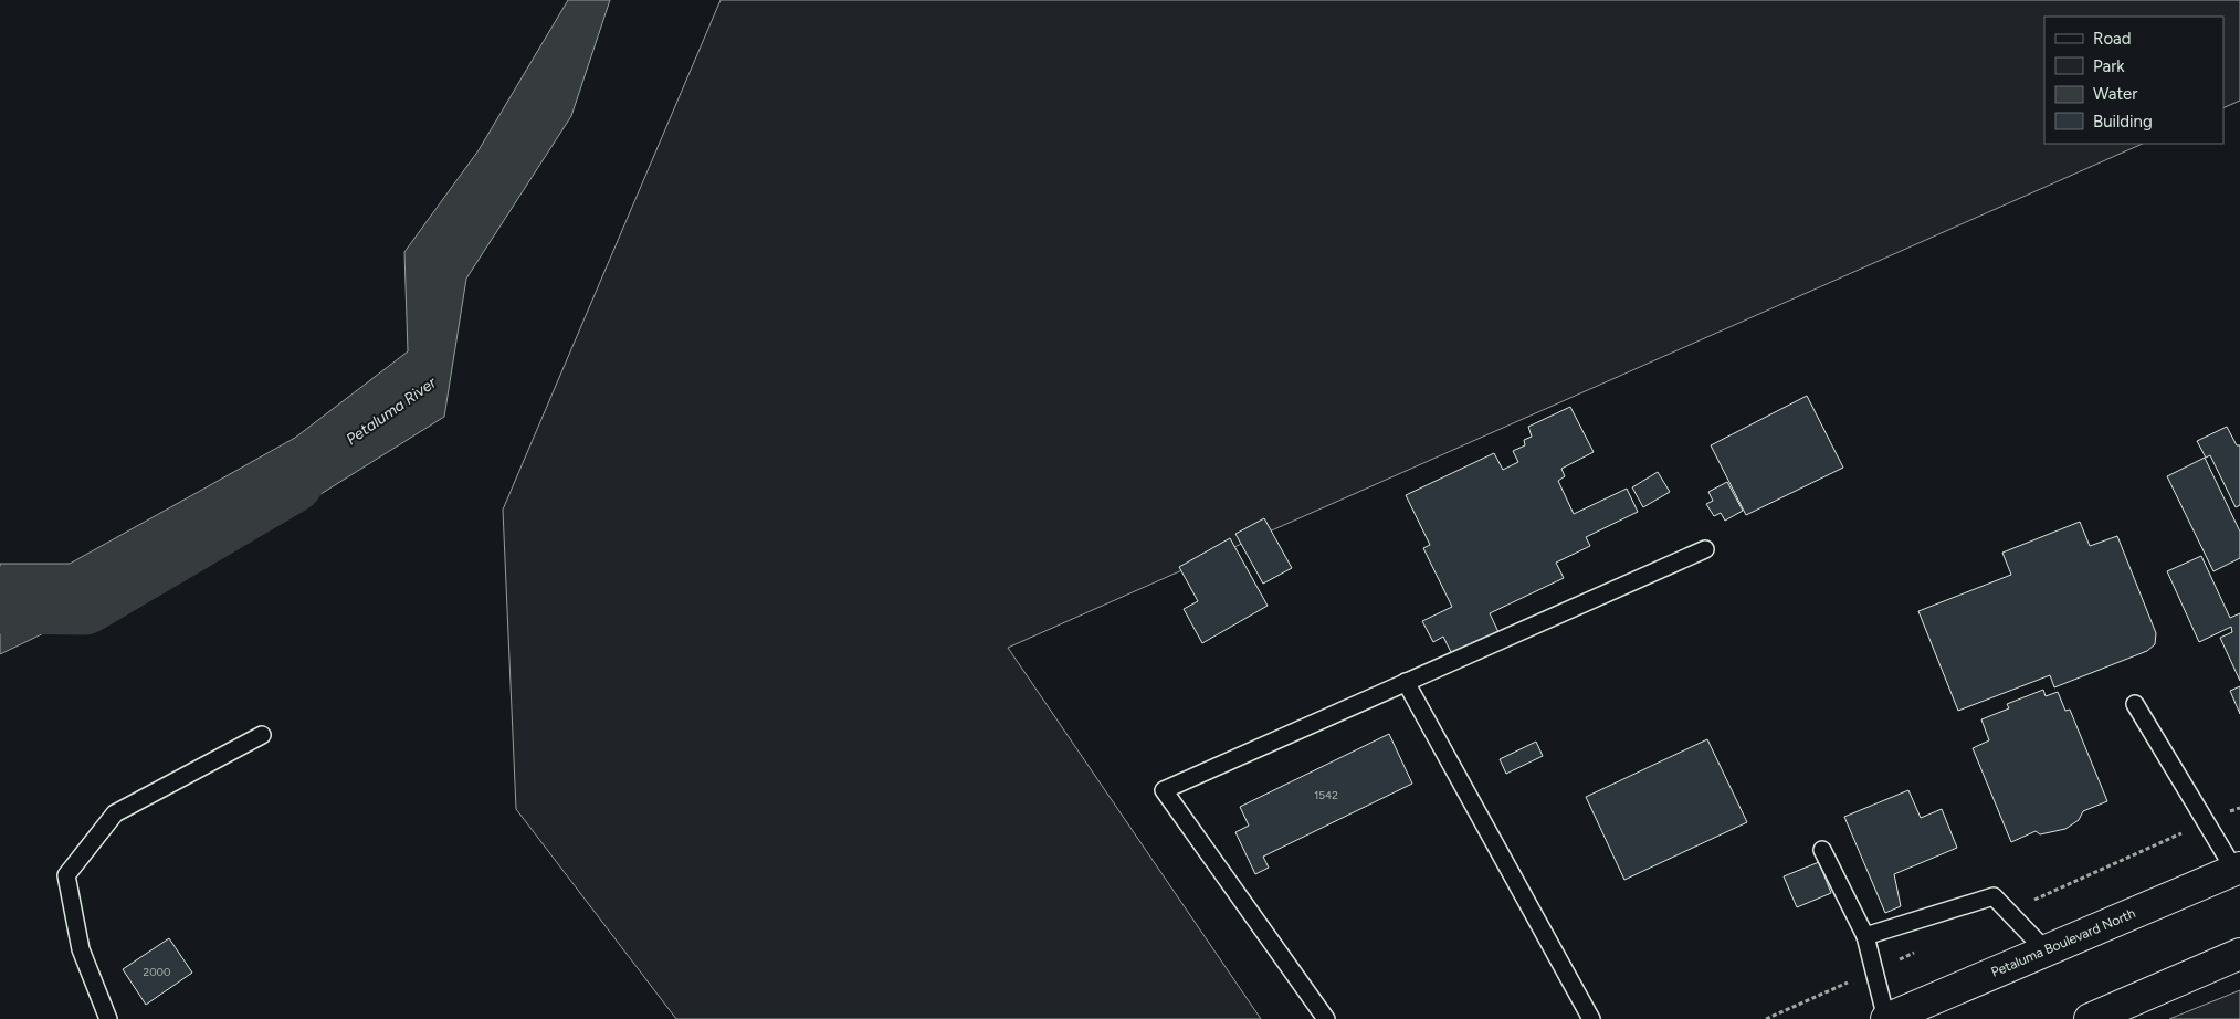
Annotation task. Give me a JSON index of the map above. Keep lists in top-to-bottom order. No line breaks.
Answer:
{"streets":{"main road":["Petaluma Boulevard North"]},"water":["Petaluma River"],"house_numbers":["1542","2000"],"legend":["Road","Park","Water","Building"]}
